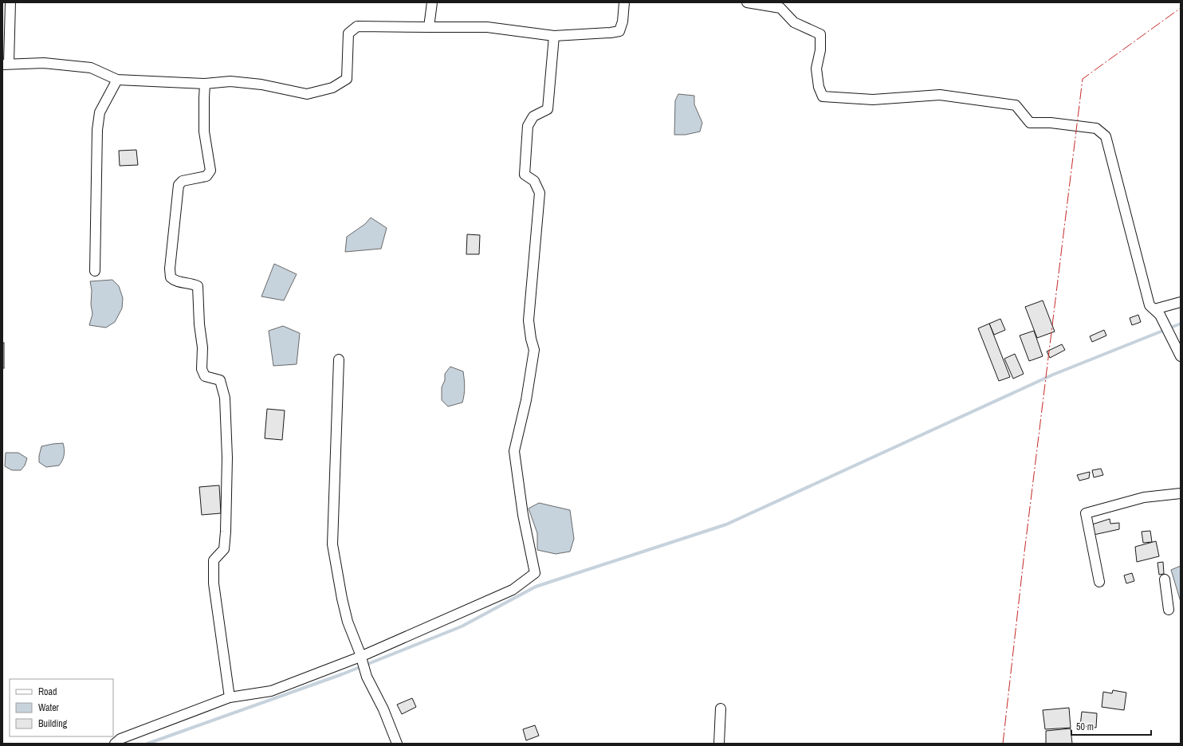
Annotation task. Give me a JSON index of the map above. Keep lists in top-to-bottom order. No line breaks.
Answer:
{"legend":["Road","Water","Building"],"scale_bar":"50 m"}
